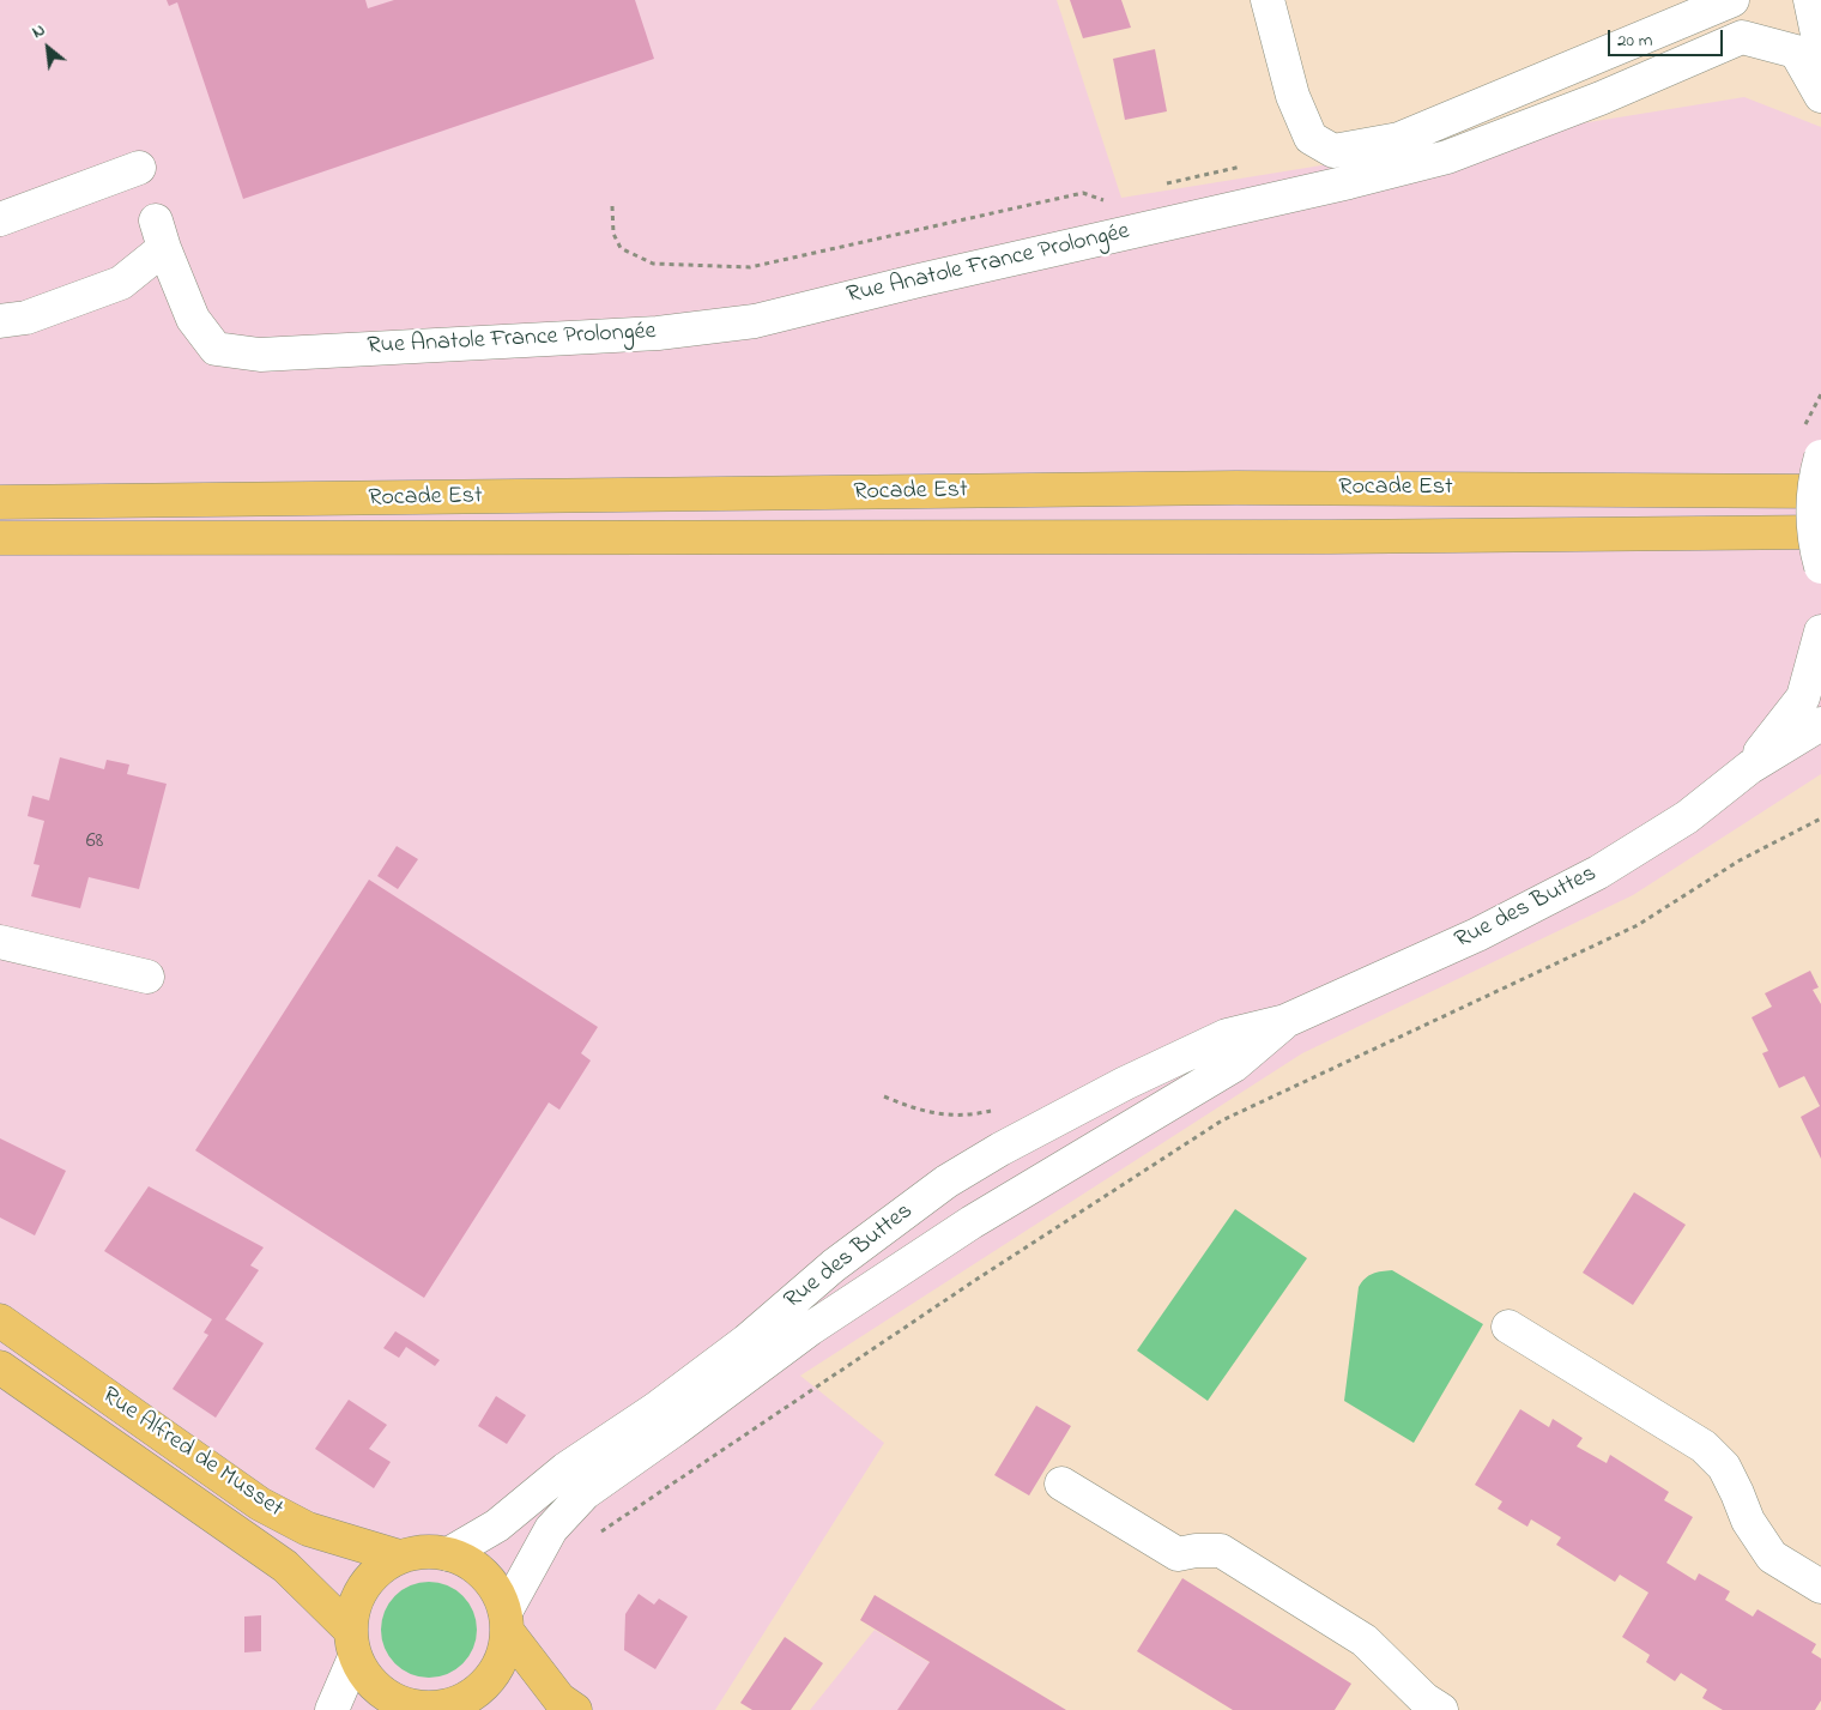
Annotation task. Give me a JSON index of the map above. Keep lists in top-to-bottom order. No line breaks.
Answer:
{"streets":{"main road":["Rocade Est","Rue Alfred de Musset"],"street":["Rue Anatole France Prolongée","Rue des Buttes"]},"crossings":[["Rue des Buttes","Rue Alfred de Musset"]],"house_numbers":["68"],"scale_bar":"20 m","north":"top left"}
